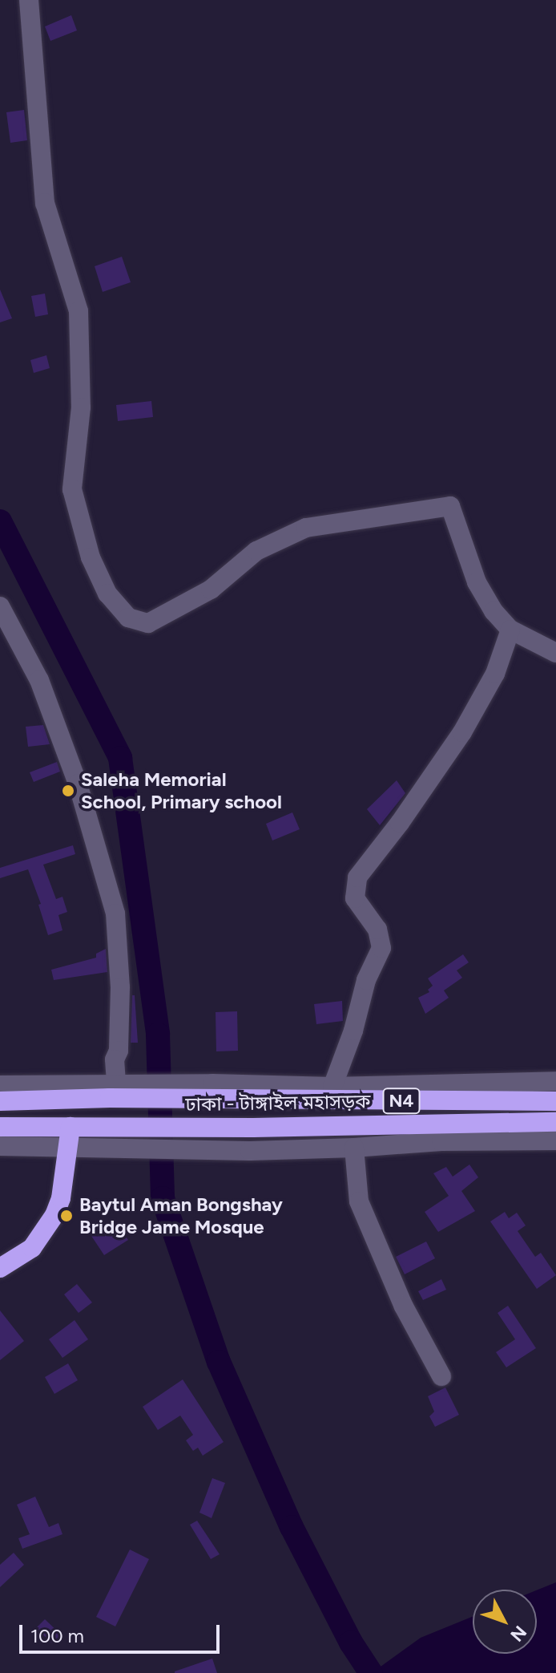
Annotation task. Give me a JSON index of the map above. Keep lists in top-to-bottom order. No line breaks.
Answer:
{"streets":{"highway":["N4","ঢাকা - টাঙ্গাইল মহাসড়ক"]},"crossings":[["N4","ঢাকা - টাঙ্গাইল মহাসড়ক"]],"places":["Saleha Memorial School, Primary school","Baytul Aman Bongshay Bridge Jame Mosque"],"scale_bar":"100 m","north":"bottom right"}
